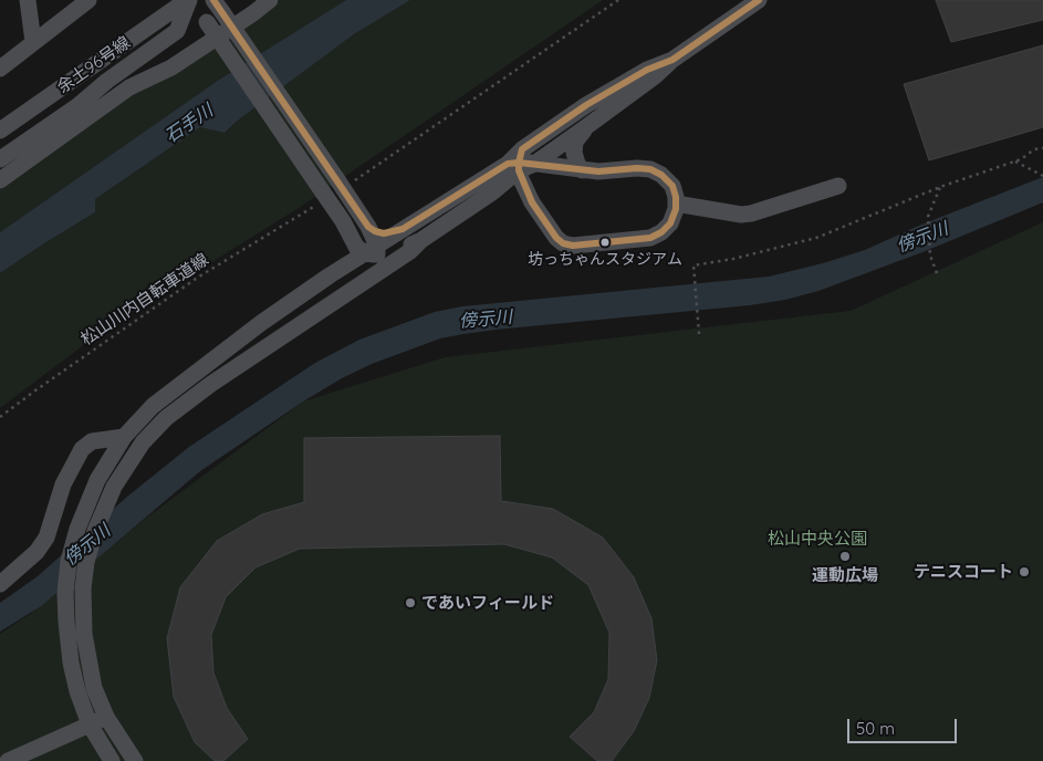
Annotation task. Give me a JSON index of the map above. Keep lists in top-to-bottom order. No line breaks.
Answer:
{"streets":{"street":["余土96号線"],"path":["松山川内自転車道線"]},"water":["石手川","傍示川"],"parks":["松山中央公園"],"places":["坊っちゃんスタジアム","運動広場","テニスコート","であいフィールド"],"scale_bar":"50 m"}
